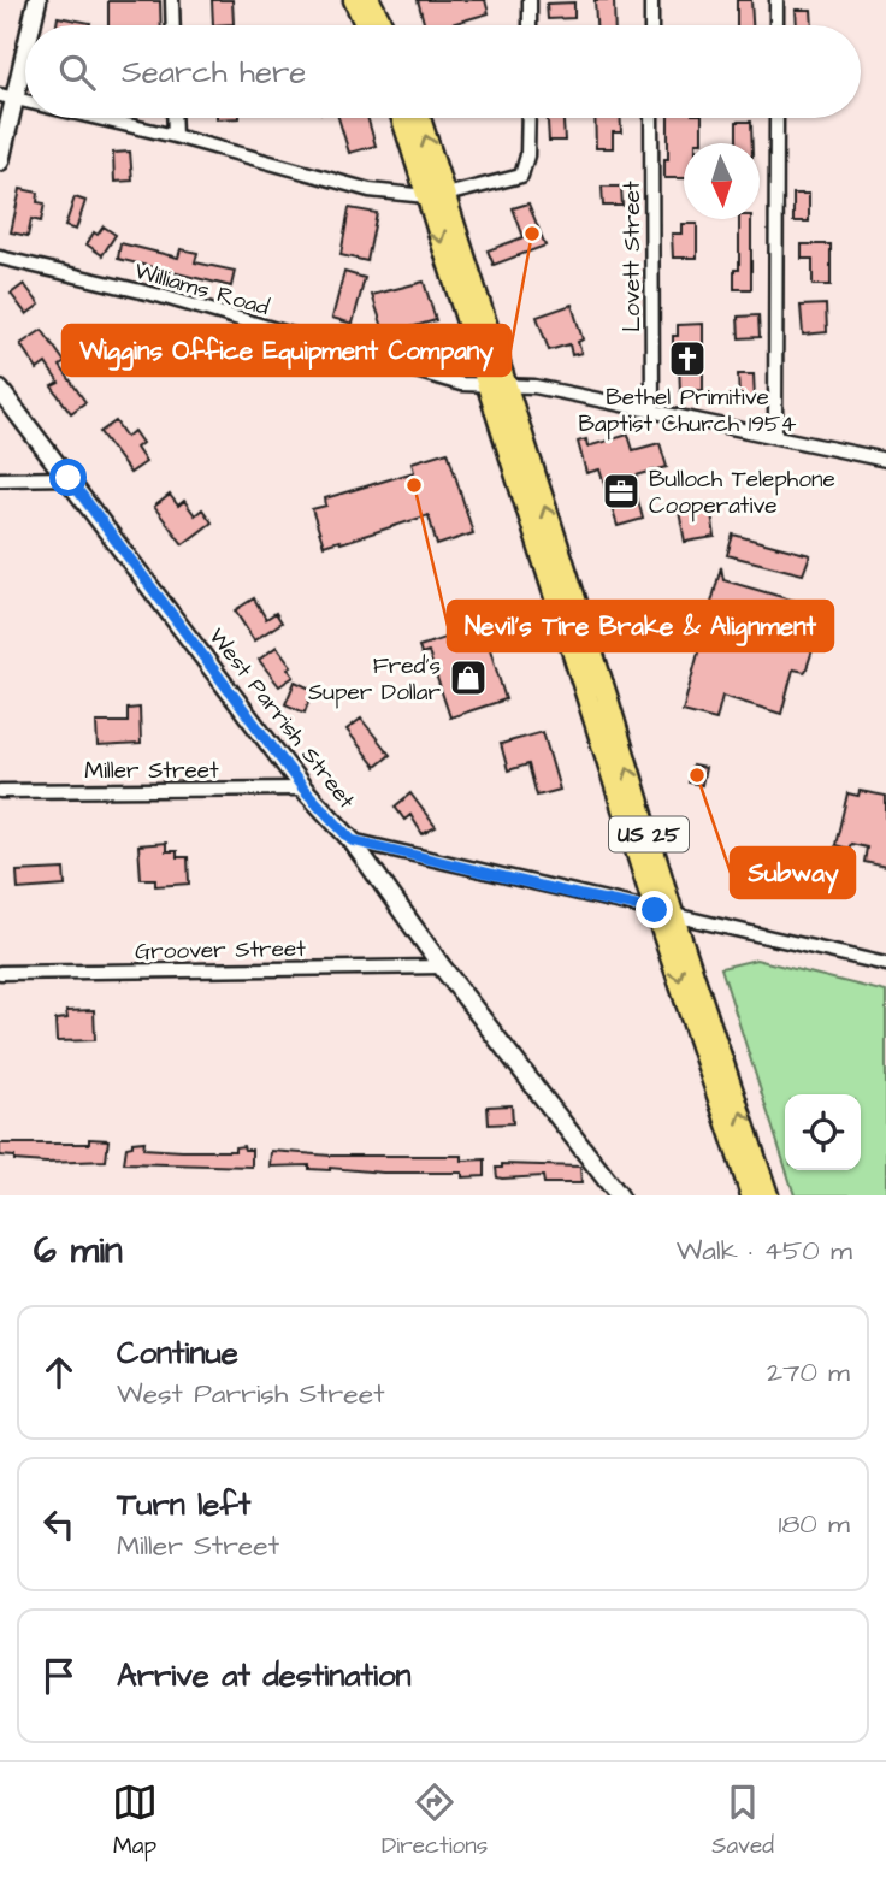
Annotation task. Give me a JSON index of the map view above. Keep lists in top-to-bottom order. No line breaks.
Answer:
{"streets":{"main road":["US 25"],"street":["Lovett Street","Williams Road","West Parrish Street","Miller Street","Groover Street"]},"crossings":[["Lovett Street","Williams Road"],["Williams Road","US 25"],["West Parrish Street","Miller Street"],["West Parrish Street","Groover Street"]],"places":{"other":["Wiggins Office Equipment Company","Nevil's Tire Brake & Alignment","Subway"],"church":["Bethel Primitive Baptist Church 1954"],"office":["Bulloch Telephone Cooperative"],"shop":["Fred's Super Dollar"]},"north":"bottom","page":{"search":"Search here","heading":["6 min","Walk · 450 m"],"list":[["Continue","West Parrish Street","270 m"],["Turn left","Miller Street","180 m"],"Arrive at destination"],"nav":["Map","Directions","Saved"]}}
